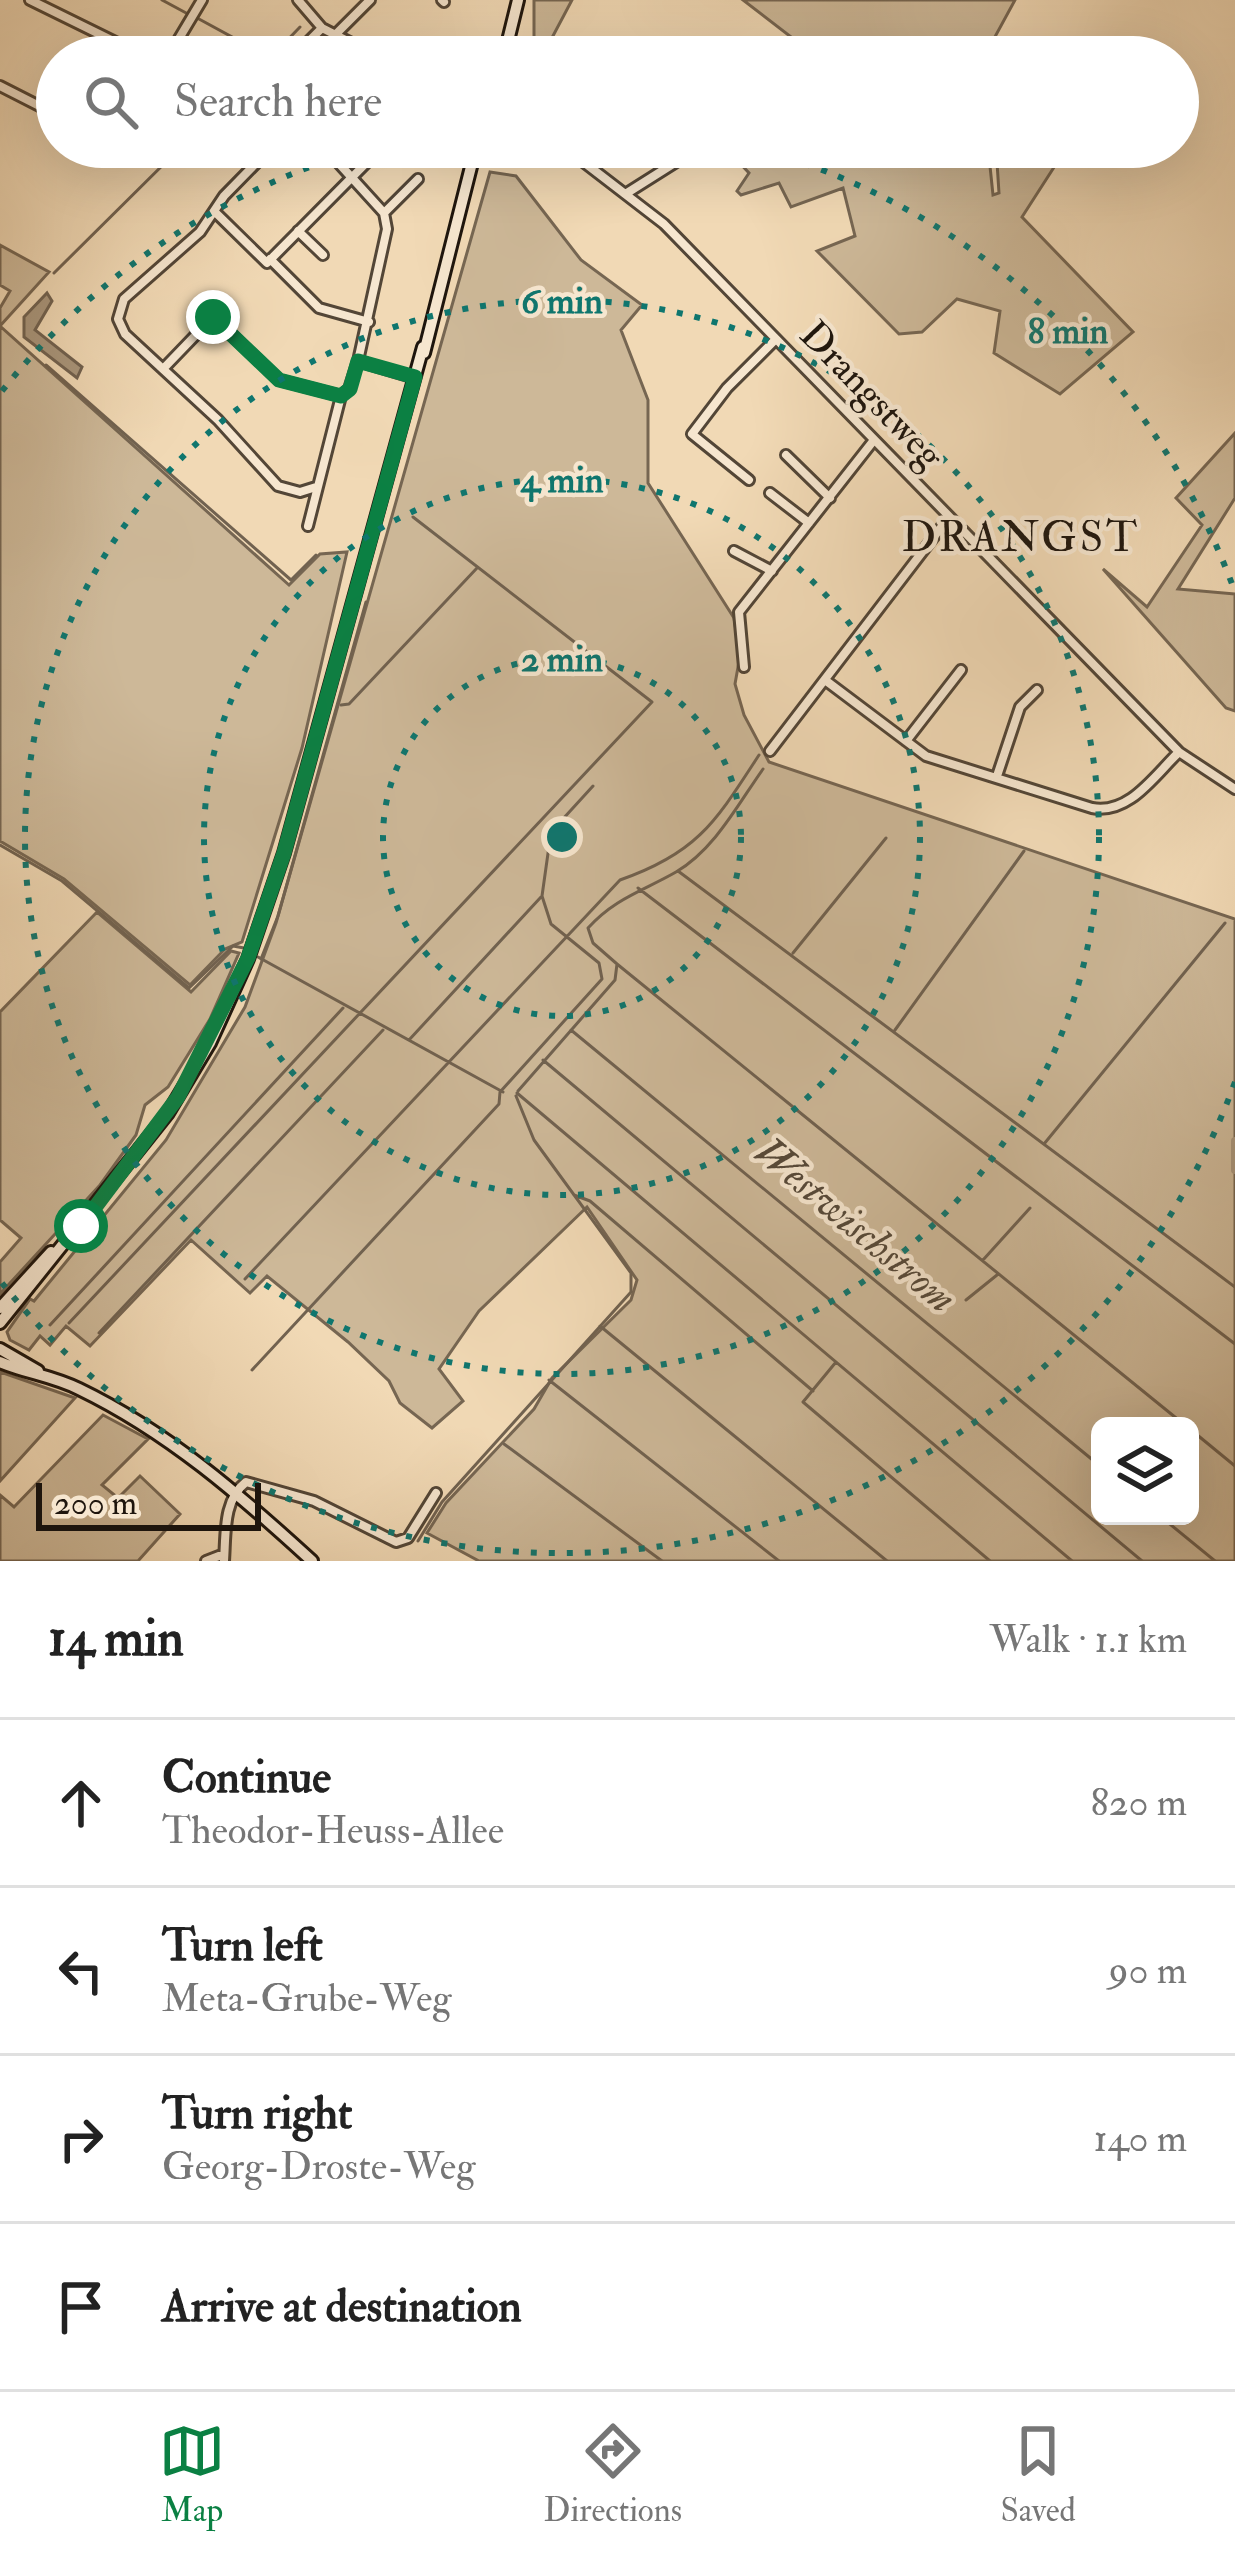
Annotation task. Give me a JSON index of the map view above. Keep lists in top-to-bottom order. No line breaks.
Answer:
{"streets":{"street":["Drangstweg"]},"districts":["DRANGST"],"water":["Westwischstrom"],"scale_bar":"200 m","page":{"search":"Search here","scale":"200 m","heading":["14 min","Walk · 1.1 km"],"list":[["Continue","Theodor-Heuss-Allee","820 m"],["Turn left","Meta-Grube-Weg","90 m"],["Turn right","Georg-Droste-Weg","140 m"],"Arrive at destination"],"nav":["Map","Directions","Saved"]},"rings":["6 min","8 min","4 min","2 min"]}
